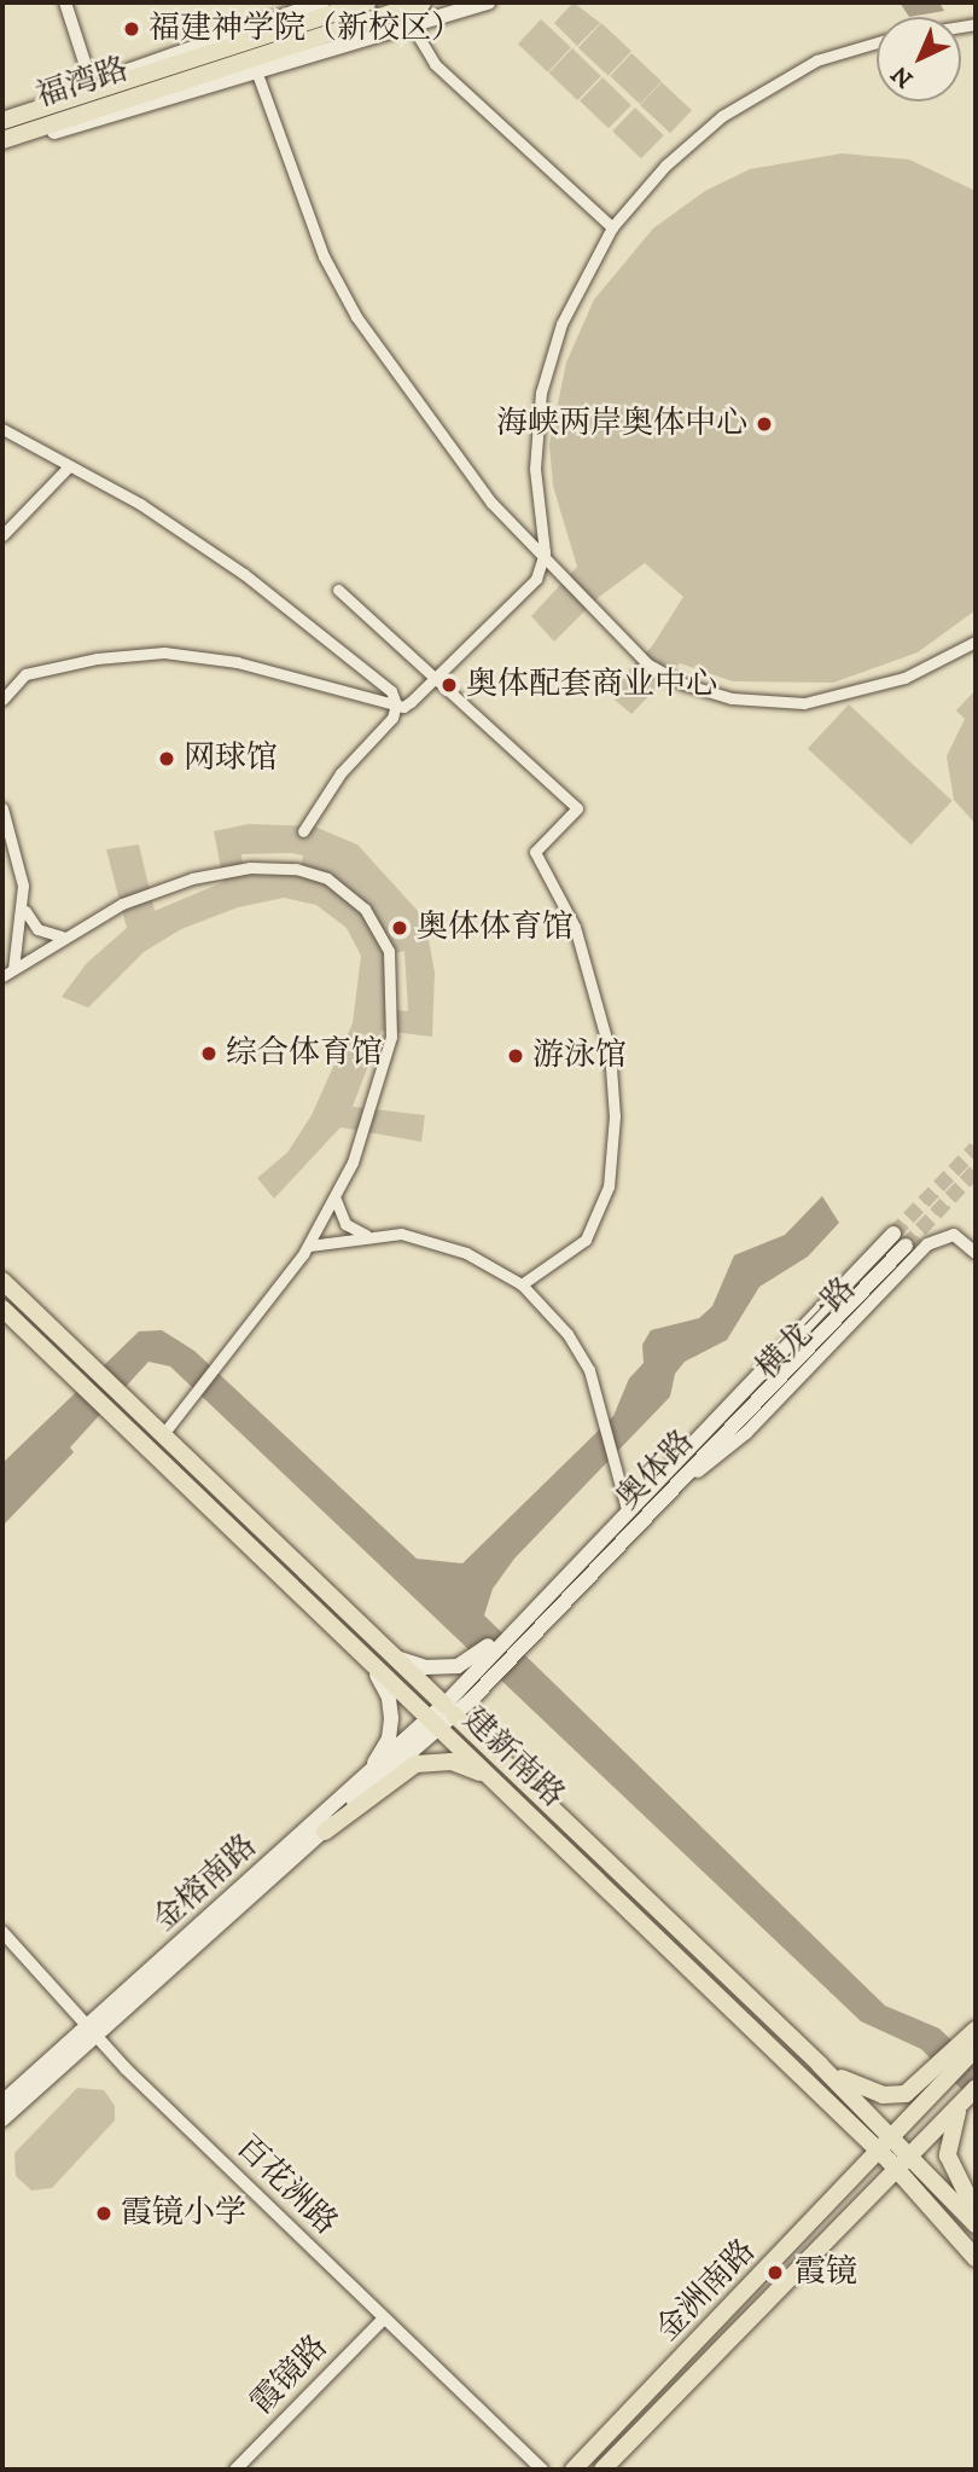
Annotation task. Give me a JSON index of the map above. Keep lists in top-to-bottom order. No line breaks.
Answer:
{"streets":{"main road":["福湾路","奥体路","建新南路","金榕南路","金洲南路"],"street":["横龙一路","百花洲路","霞镜路"]},"crossings":[["横龙一路","奥体路"],["奥体路","建新南路"],["奥体路","金榕南路"],["建新南路","金榕南路"],["建新南路","金洲南路"],["金榕南路","百花洲路"],["百花洲路","霞镜路"]],"places":["福建神学院（新校区）","海峡两岸奥体中心","奥体配套商业中心","网球馆","奥体体育馆","综合体育馆","游泳馆","霞镜小学","霞镜"],"north":"bottom left"}
